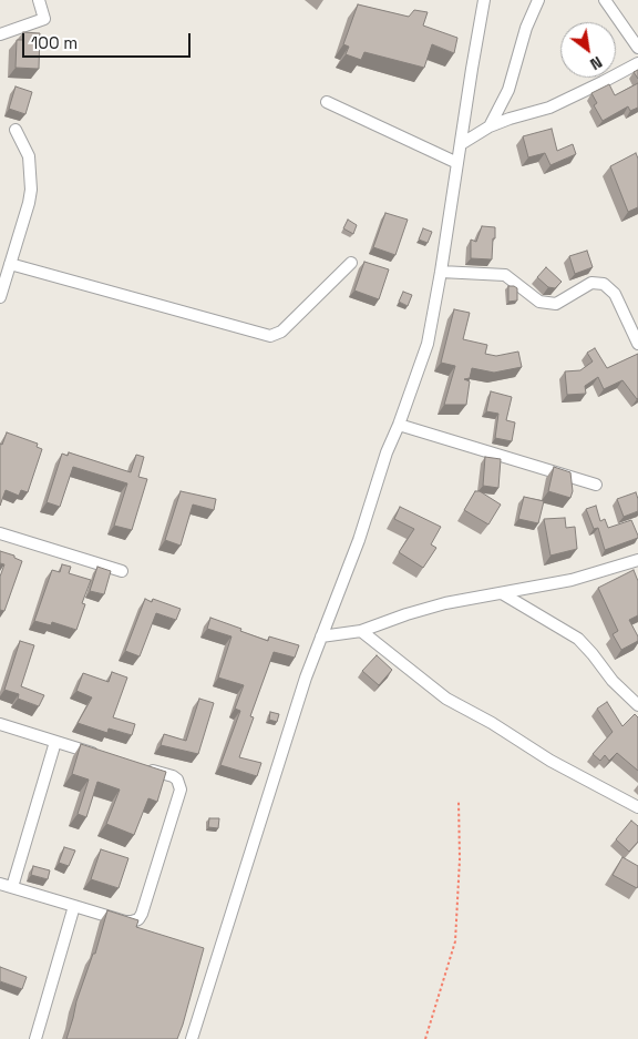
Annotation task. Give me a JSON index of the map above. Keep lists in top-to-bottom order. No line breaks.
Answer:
{"scale_bar":"100 m","north":"bottom right"}
